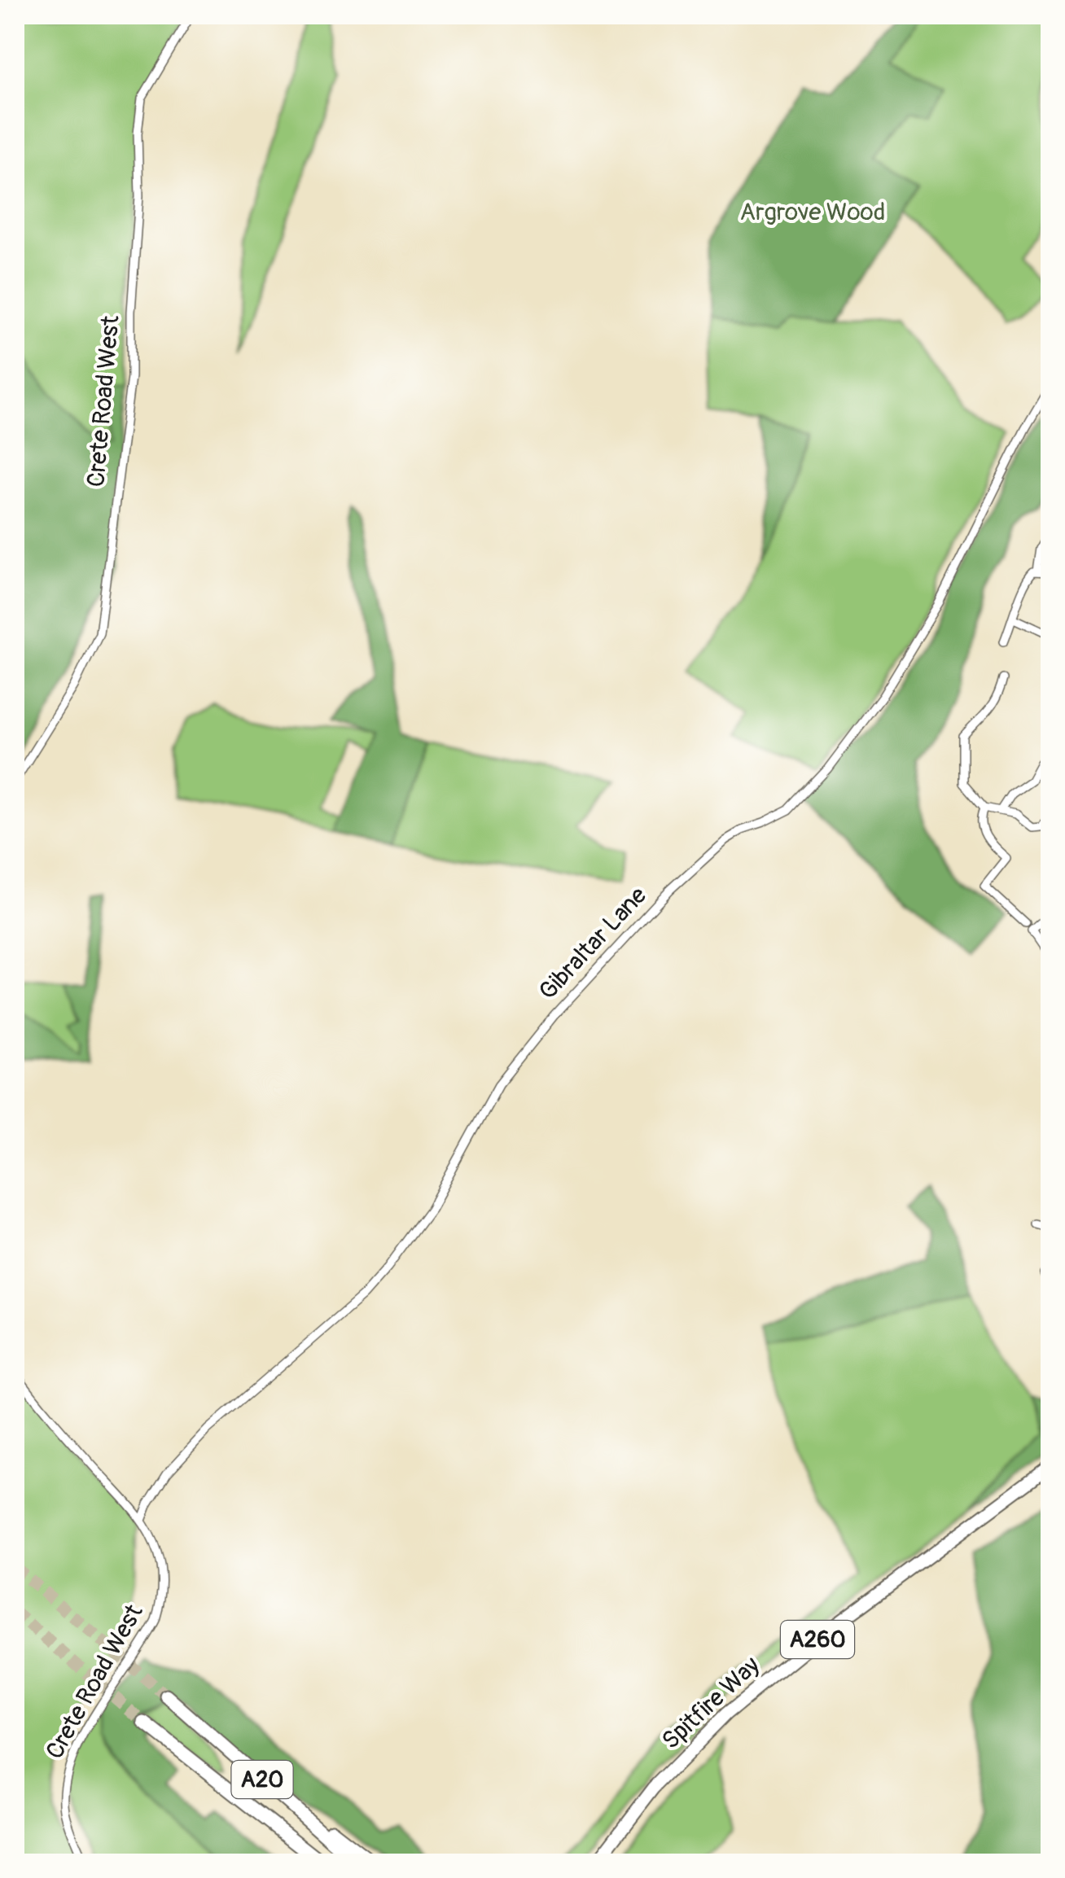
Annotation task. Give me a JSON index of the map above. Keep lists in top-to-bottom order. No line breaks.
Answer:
{"streets":{"highway":["A20"],"main road":["A260","Spitfire Way"],"street":["Crete Road West","Gibraltar Lane"]},"crossings":[["Crete Road West","Gibraltar Lane"]],"parks":["Argrove Wood"]}
